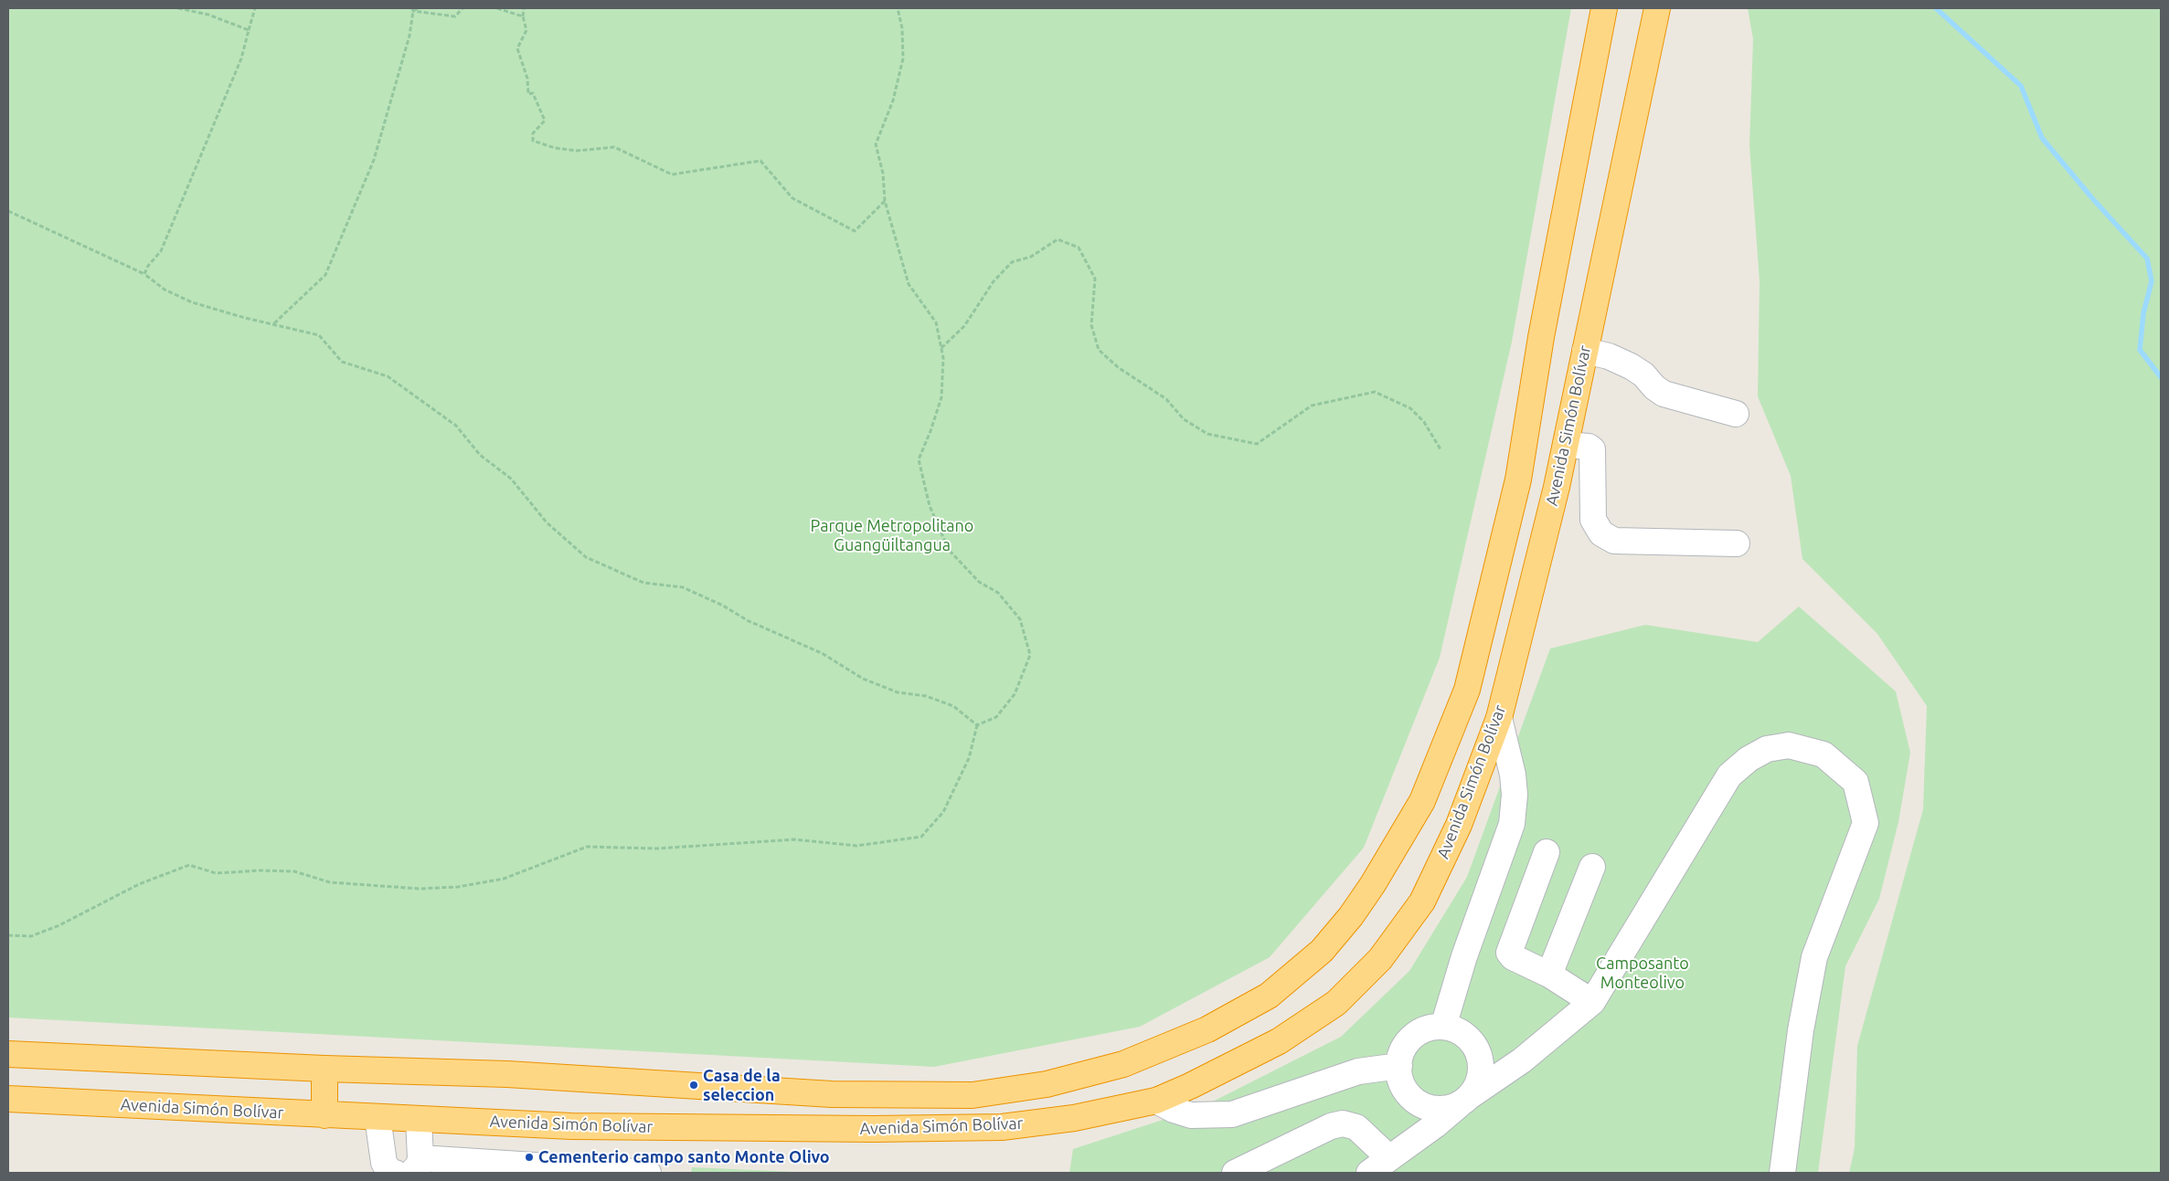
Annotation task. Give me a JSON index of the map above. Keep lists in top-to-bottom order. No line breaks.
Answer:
{"streets":{"highway":["Avenida Simón Bolívar"]},"parks":["Parque Metropolitano Guangüiltangua","Camposanto Monteolivo"],"places":["Casa de la seleccion","Cementerio campo santo Monte Olivo"]}
